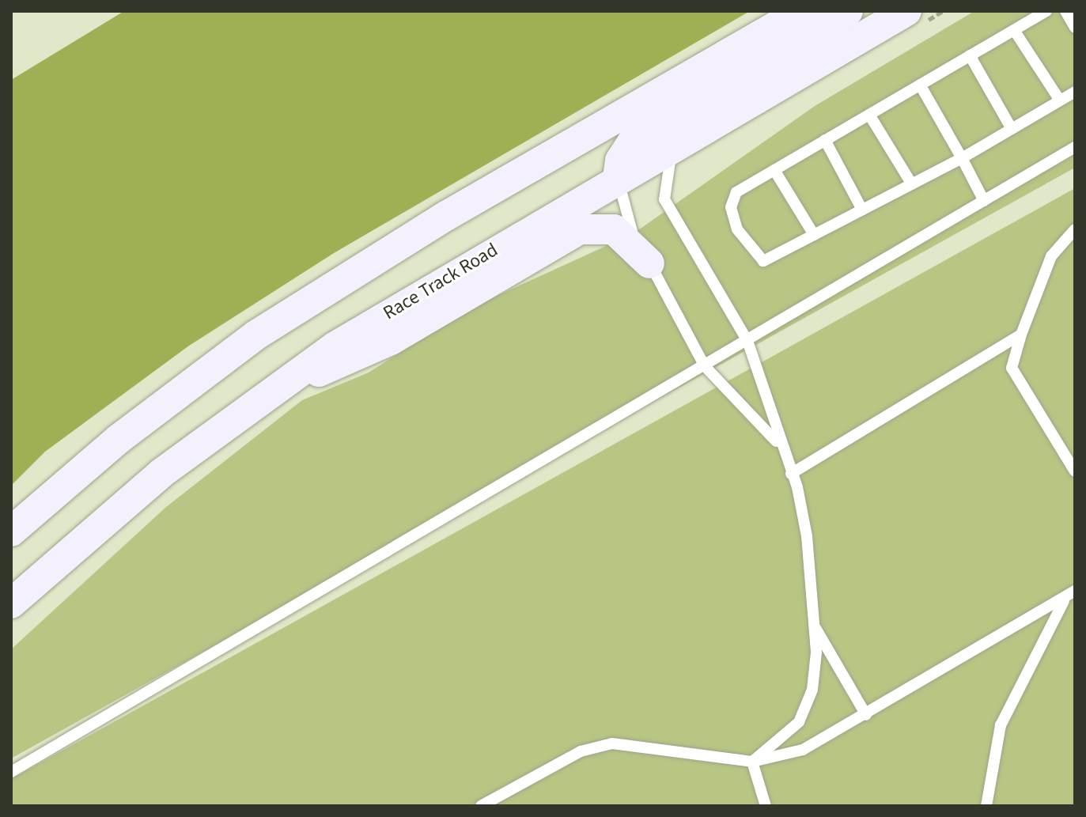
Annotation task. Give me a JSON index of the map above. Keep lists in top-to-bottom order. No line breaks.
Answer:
{"streets":{"main road":["Race Track Road"]}}
